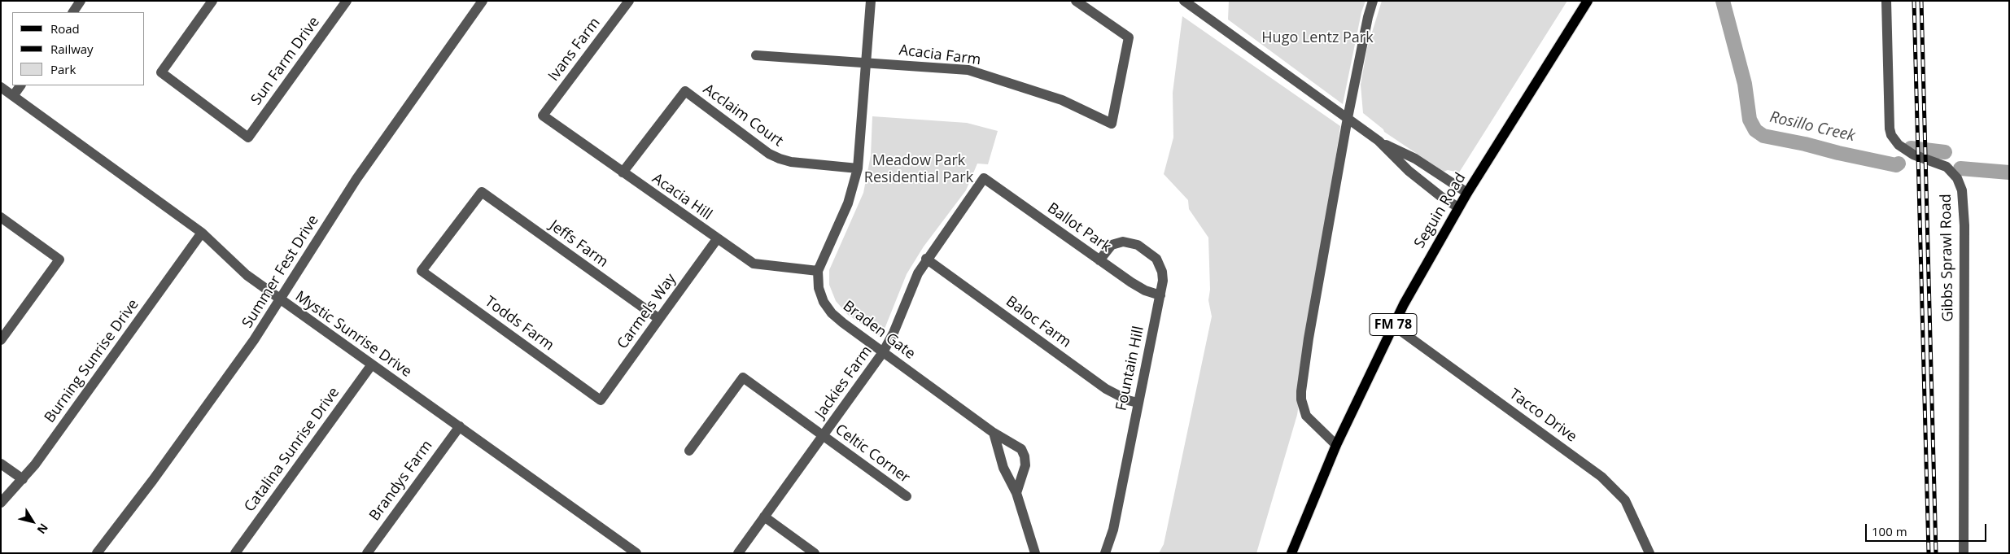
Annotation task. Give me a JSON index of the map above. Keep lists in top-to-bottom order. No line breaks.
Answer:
{"streets":{"main road":["Seguin Road","FM 78"],"street":["Ivans Farm","Acacia Farm","Sun Farm Drive","Acclaim Court","Acacia Hill","Ballot Park","Jeffs Farm","Gibbs Sprawl Road","Summer Fest Drive","Carmels Way","Baloc Farm","Todds Farm","Braden Gate","Mystic Sunrise Drive","Burning Sunrise Drive","Fountain Hill","Jackies Farm","Tacco Drive","Catalina Sunrise Drive","Celtic Corner","Brandys Farm"]},"crossings":[["Ivans Farm","Acacia Hill"],["Acclaim Court","Acacia Hill"],["Acacia Hill","Carmels Way"],["Acacia Hill","Braden Gate"],["Seguin Road","Tacco Drive"],["Ballot Park","Fountain Hill"],["Ballot Park","Jackies Farm"],["Jeffs Farm","Carmels Way"],["Jeffs Farm","Todds Farm"],["Summer Fest Drive","Mystic Sunrise Drive"],["Carmels Way","Todds Farm"],["Baloc Farm","Fountain Hill"],["Baloc Farm","Jackies Farm"],["Braden Gate","Jackies Farm"],["Mystic Sunrise Drive","Burning Sunrise Drive"],["Mystic Sunrise Drive","Catalina Sunrise Drive"],["Mystic Sunrise Drive","Brandys Farm"],["Jackies Farm","Celtic Corner"]],"water":["Rosillo Creek"],"parks":["Hugo Lentz Park","Meadow Park Residential Park"],"legend":["Road","Railway","Park"],"scale_bar":"100 m","north":"bottom right"}
